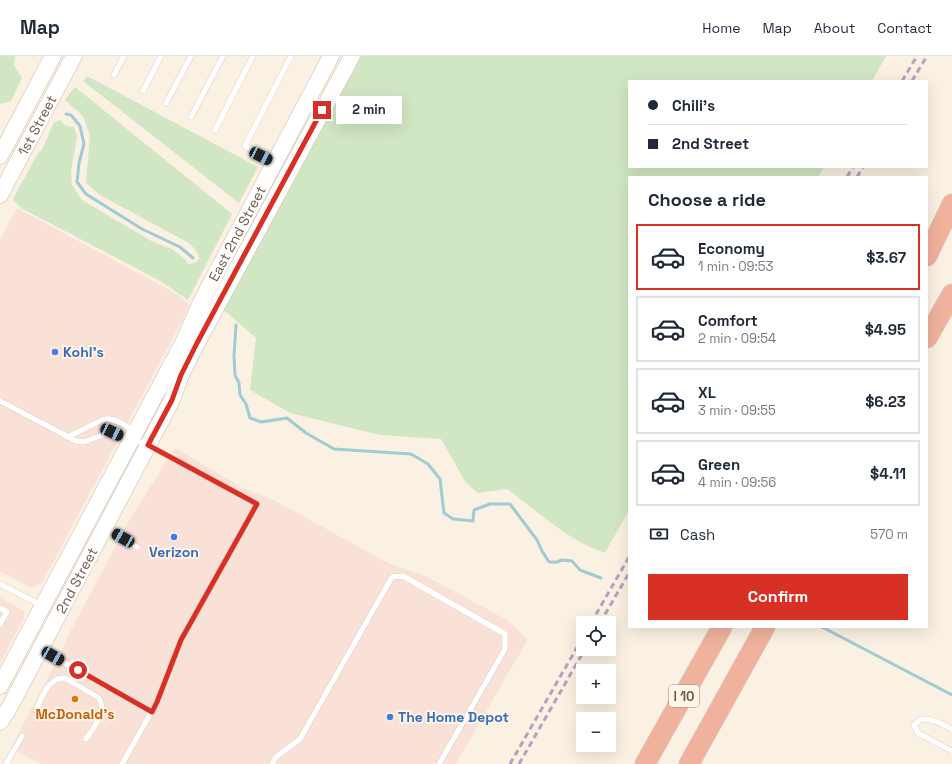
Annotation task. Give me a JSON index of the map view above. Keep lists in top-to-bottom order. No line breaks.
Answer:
{"streets":{"highway":["I 10"],"street":["1st Street","East 2nd Street","2nd Street"]},"crossings":[["East 2nd Street","2nd Street"]],"places":["Kohl's","Verizon","McDonald's","The Home Depot"],"page":{"header":"Map","nav":["Home","Map","About","Contact"],"banner":["Chili's","2nd Street"],"bubble":"2 min","heading":"Choose a ride","list":[{"name":"Economy","note":"1 min · 09:53","value":"$3.67"},{"name":"Comfort","note":"2 min · 09:54","value":"$4.95"},{"name":"XL","note":"3 min · 09:55","value":"$6.23"},{"name":"Green","note":"4 min · 09:56","value":"$4.11"}],"pay":["Cash","570 m"],"buttons":"Confirm","map_buttons":["+","−"]}}
